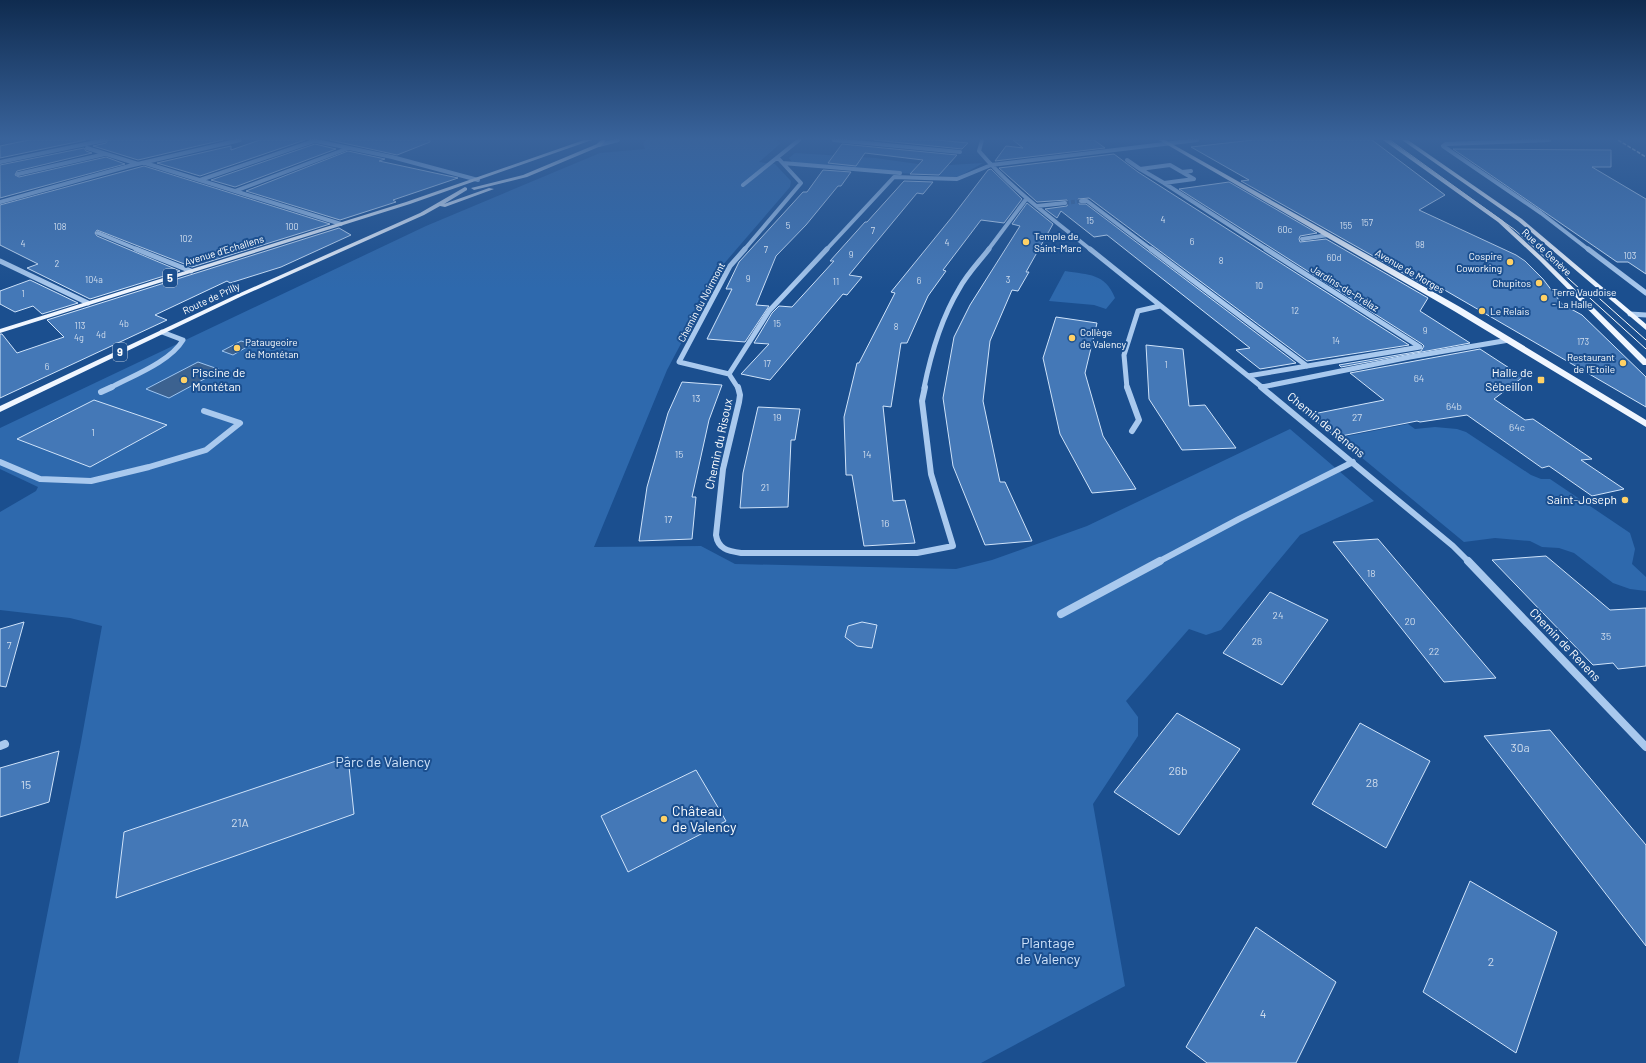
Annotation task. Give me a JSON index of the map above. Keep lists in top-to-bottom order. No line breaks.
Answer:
{"streets":{"main road":["Avenue d'Echallens","Rue de Genève","Avenue de Morges","5","Route de Prilly","9"],"street":["Jardins-de-Prélaz","Chemin du Noirmont","Chemin de Renens","Chemin du Risoux"]},"crossings":[["Avenue d'Echallens","Route de Prilly"],["Jardins-de-Prélaz","Chemin de Renens"],["Chemin du Noirmont","Chemin du Risoux"],["Chemin de Renens","Chemin du Risoux"]],"parks":["Parc de Valency","Plantage de Valency"],"places":{"other":["Temple de Saint-Marc","Cospire Coworking","Chupitos","Terre Vaudoise - La Halle","Le Relais","Collège de Valency","Pataugeoire de Montétan","Restaurant de l'Etoile","Piscine de Montétan","Saint-Joseph","Château de Valency"],"transit":["Halle de Sébeillon"]},"house_numbers":["4","15","157","5","155","108","100","60c","7","102","6","4","4","98","7","9","103","60d","8","2","9","104a","3","6","11","10","1","12","4b","15","113","8","9","4d","4g","14","173","17","1","6","64","13","64b","19","27","64c","1","15","14","21","17","16","18","24","20","35","26","7","22","30a","26b","28","15","21A","2","4"]}
